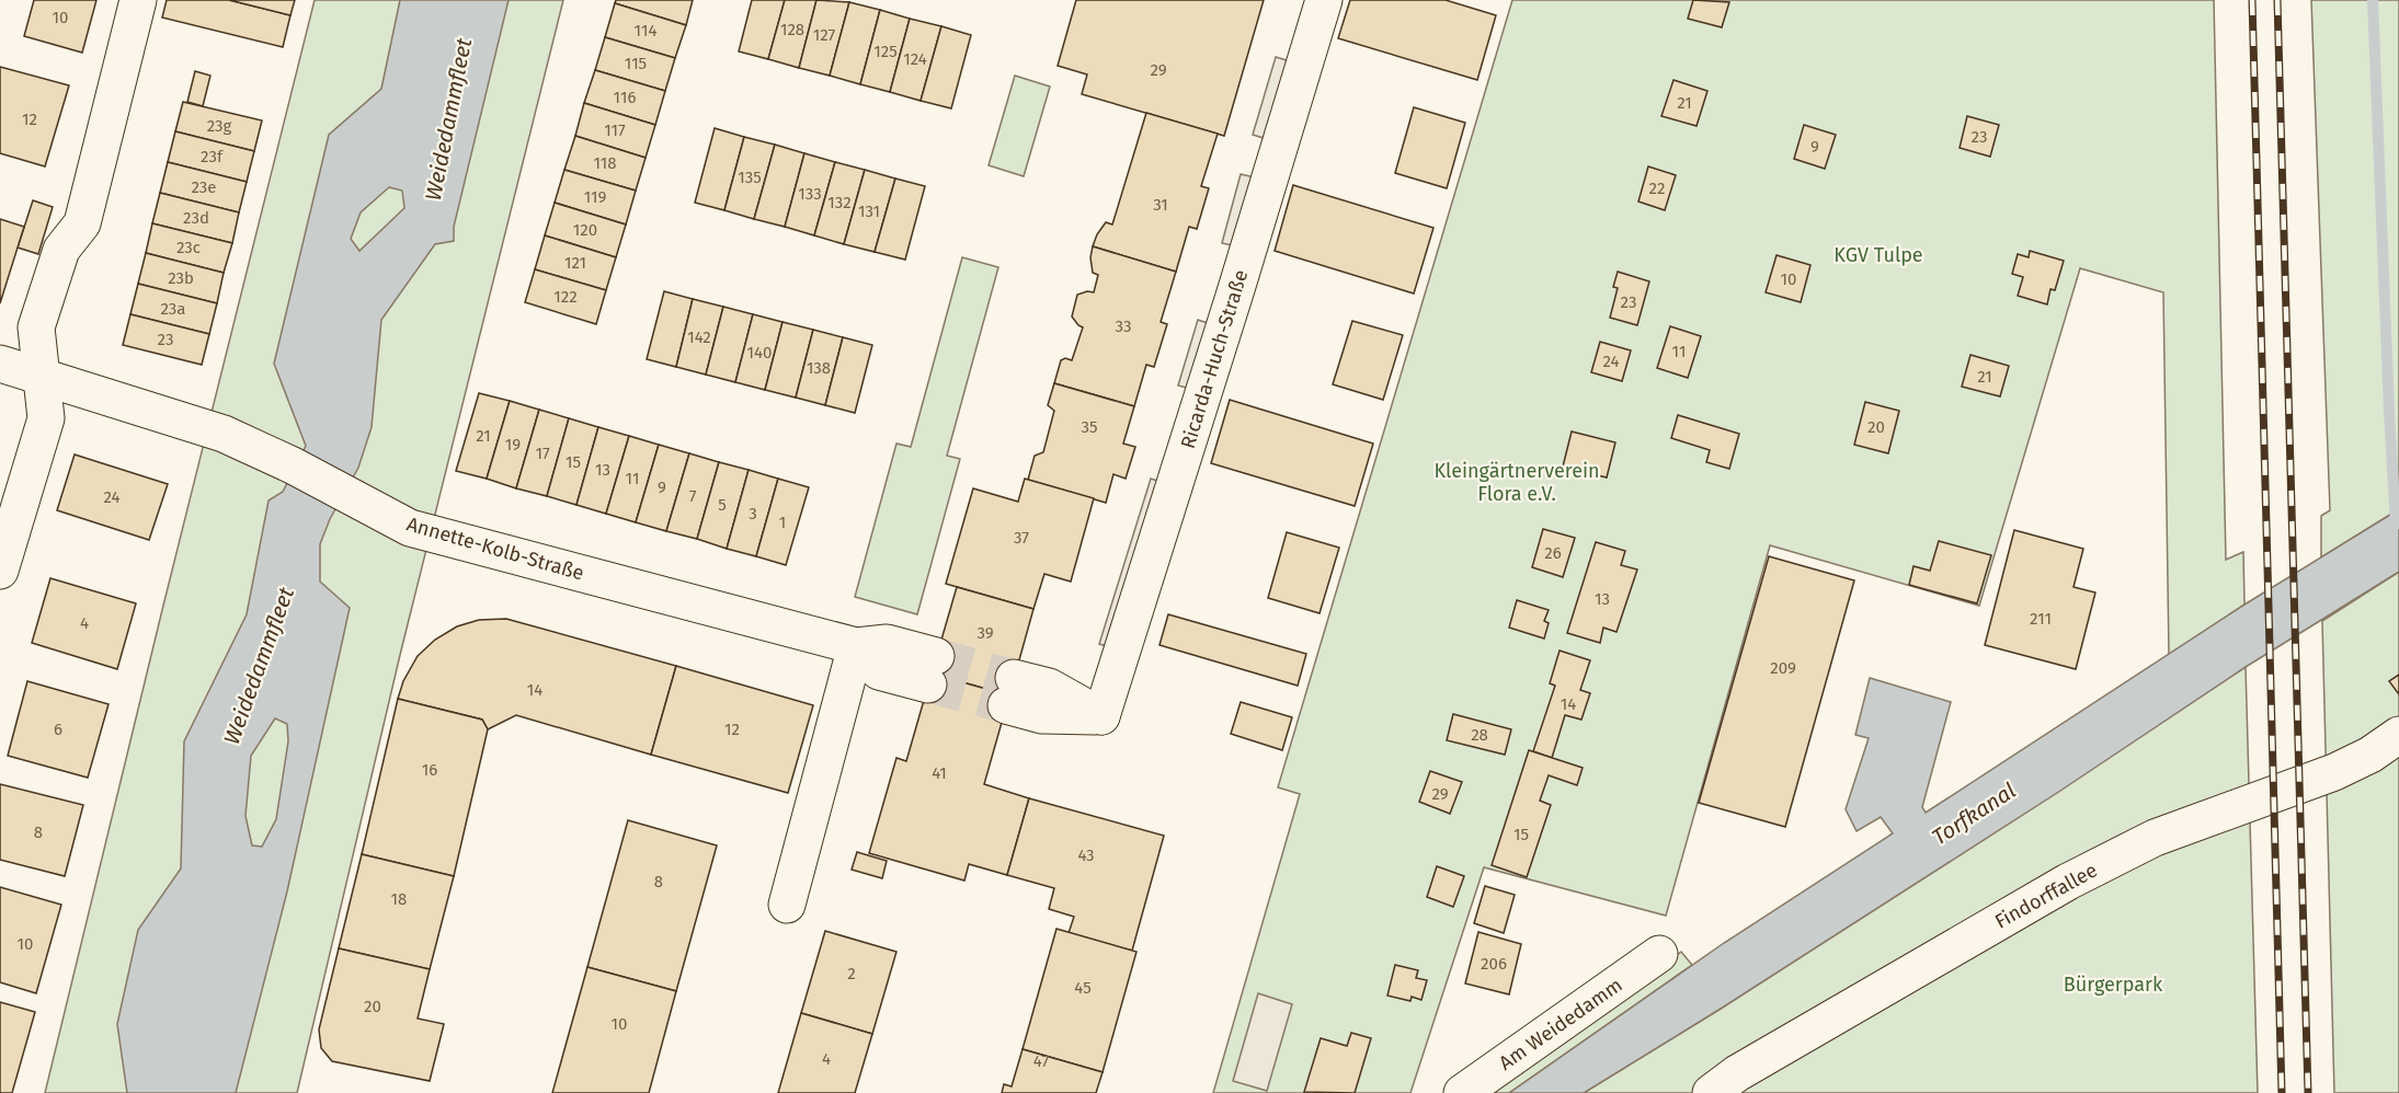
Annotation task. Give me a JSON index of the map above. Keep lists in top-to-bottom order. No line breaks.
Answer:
{"streets":{"street":["Ricarda-Huch-Straße","Annette-Kolb-Straße","Findorffallee","Am Weidedamm"]},"water":["Weidedammfleet","Torfkanal"],"parks":["KGV Tulpe","Kleingärtnerverein Flora e.V.","Bürgerpark"],"house_numbers":["10","128","114","127","125","124","115","29","116","21","12","23g","117","23","9","23f","118","135","23e","22","133","119","132","31","131","23d","120","23c","121","23b","10","122","23","23a","33","142","23","11","140","24","138","21","35","20","21","19","17","15","13","11","9","7","24","5","3","1","37","26","13","211","4","39","209","14","14","6","12","28","16","41","29","8","15","43","8","18","10","206","2","45","20","10","4","47"]}
